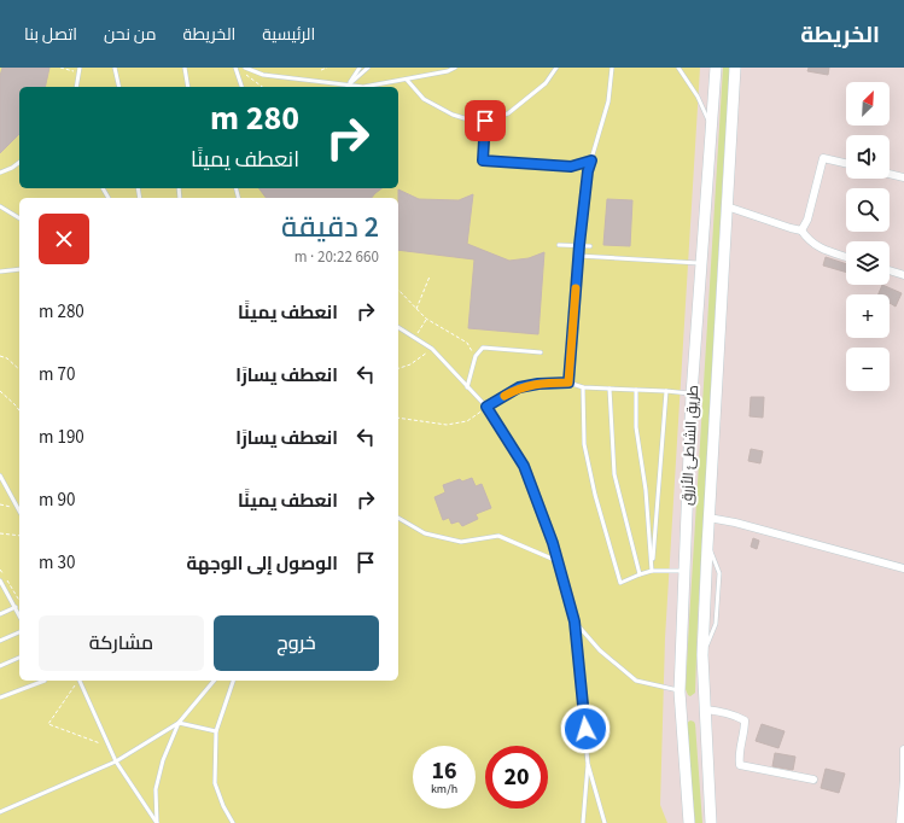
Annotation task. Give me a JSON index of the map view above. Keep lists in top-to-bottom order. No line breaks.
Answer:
{"streets":{"main road":["طريق الشاطئ الأزرق"]},"north":"top right","page":{"header":"الخريطة","nav":["الرئيسية","الخريطة","من نحن","اتصل بنا"],"map_buttons":["+","−"],"turn":["280 m","انعطف يمينًا"],"heading":["2 دقيقة","660 m · 20:22"],"list":[{"name":"انعطف يمينًا","value":"280 m"},{"name":"انعطف يسارًا","value":"70 m"},{"name":"انعطف يسارًا","value":"190 m"},{"name":"انعطف يمينًا","value":"90 m"},{"name":"الوصول إلى الوجهة","value":"30 m"}],"buttons":["خروج","مشاركة"],"speed":"16 km/h","limit":"20"}}
